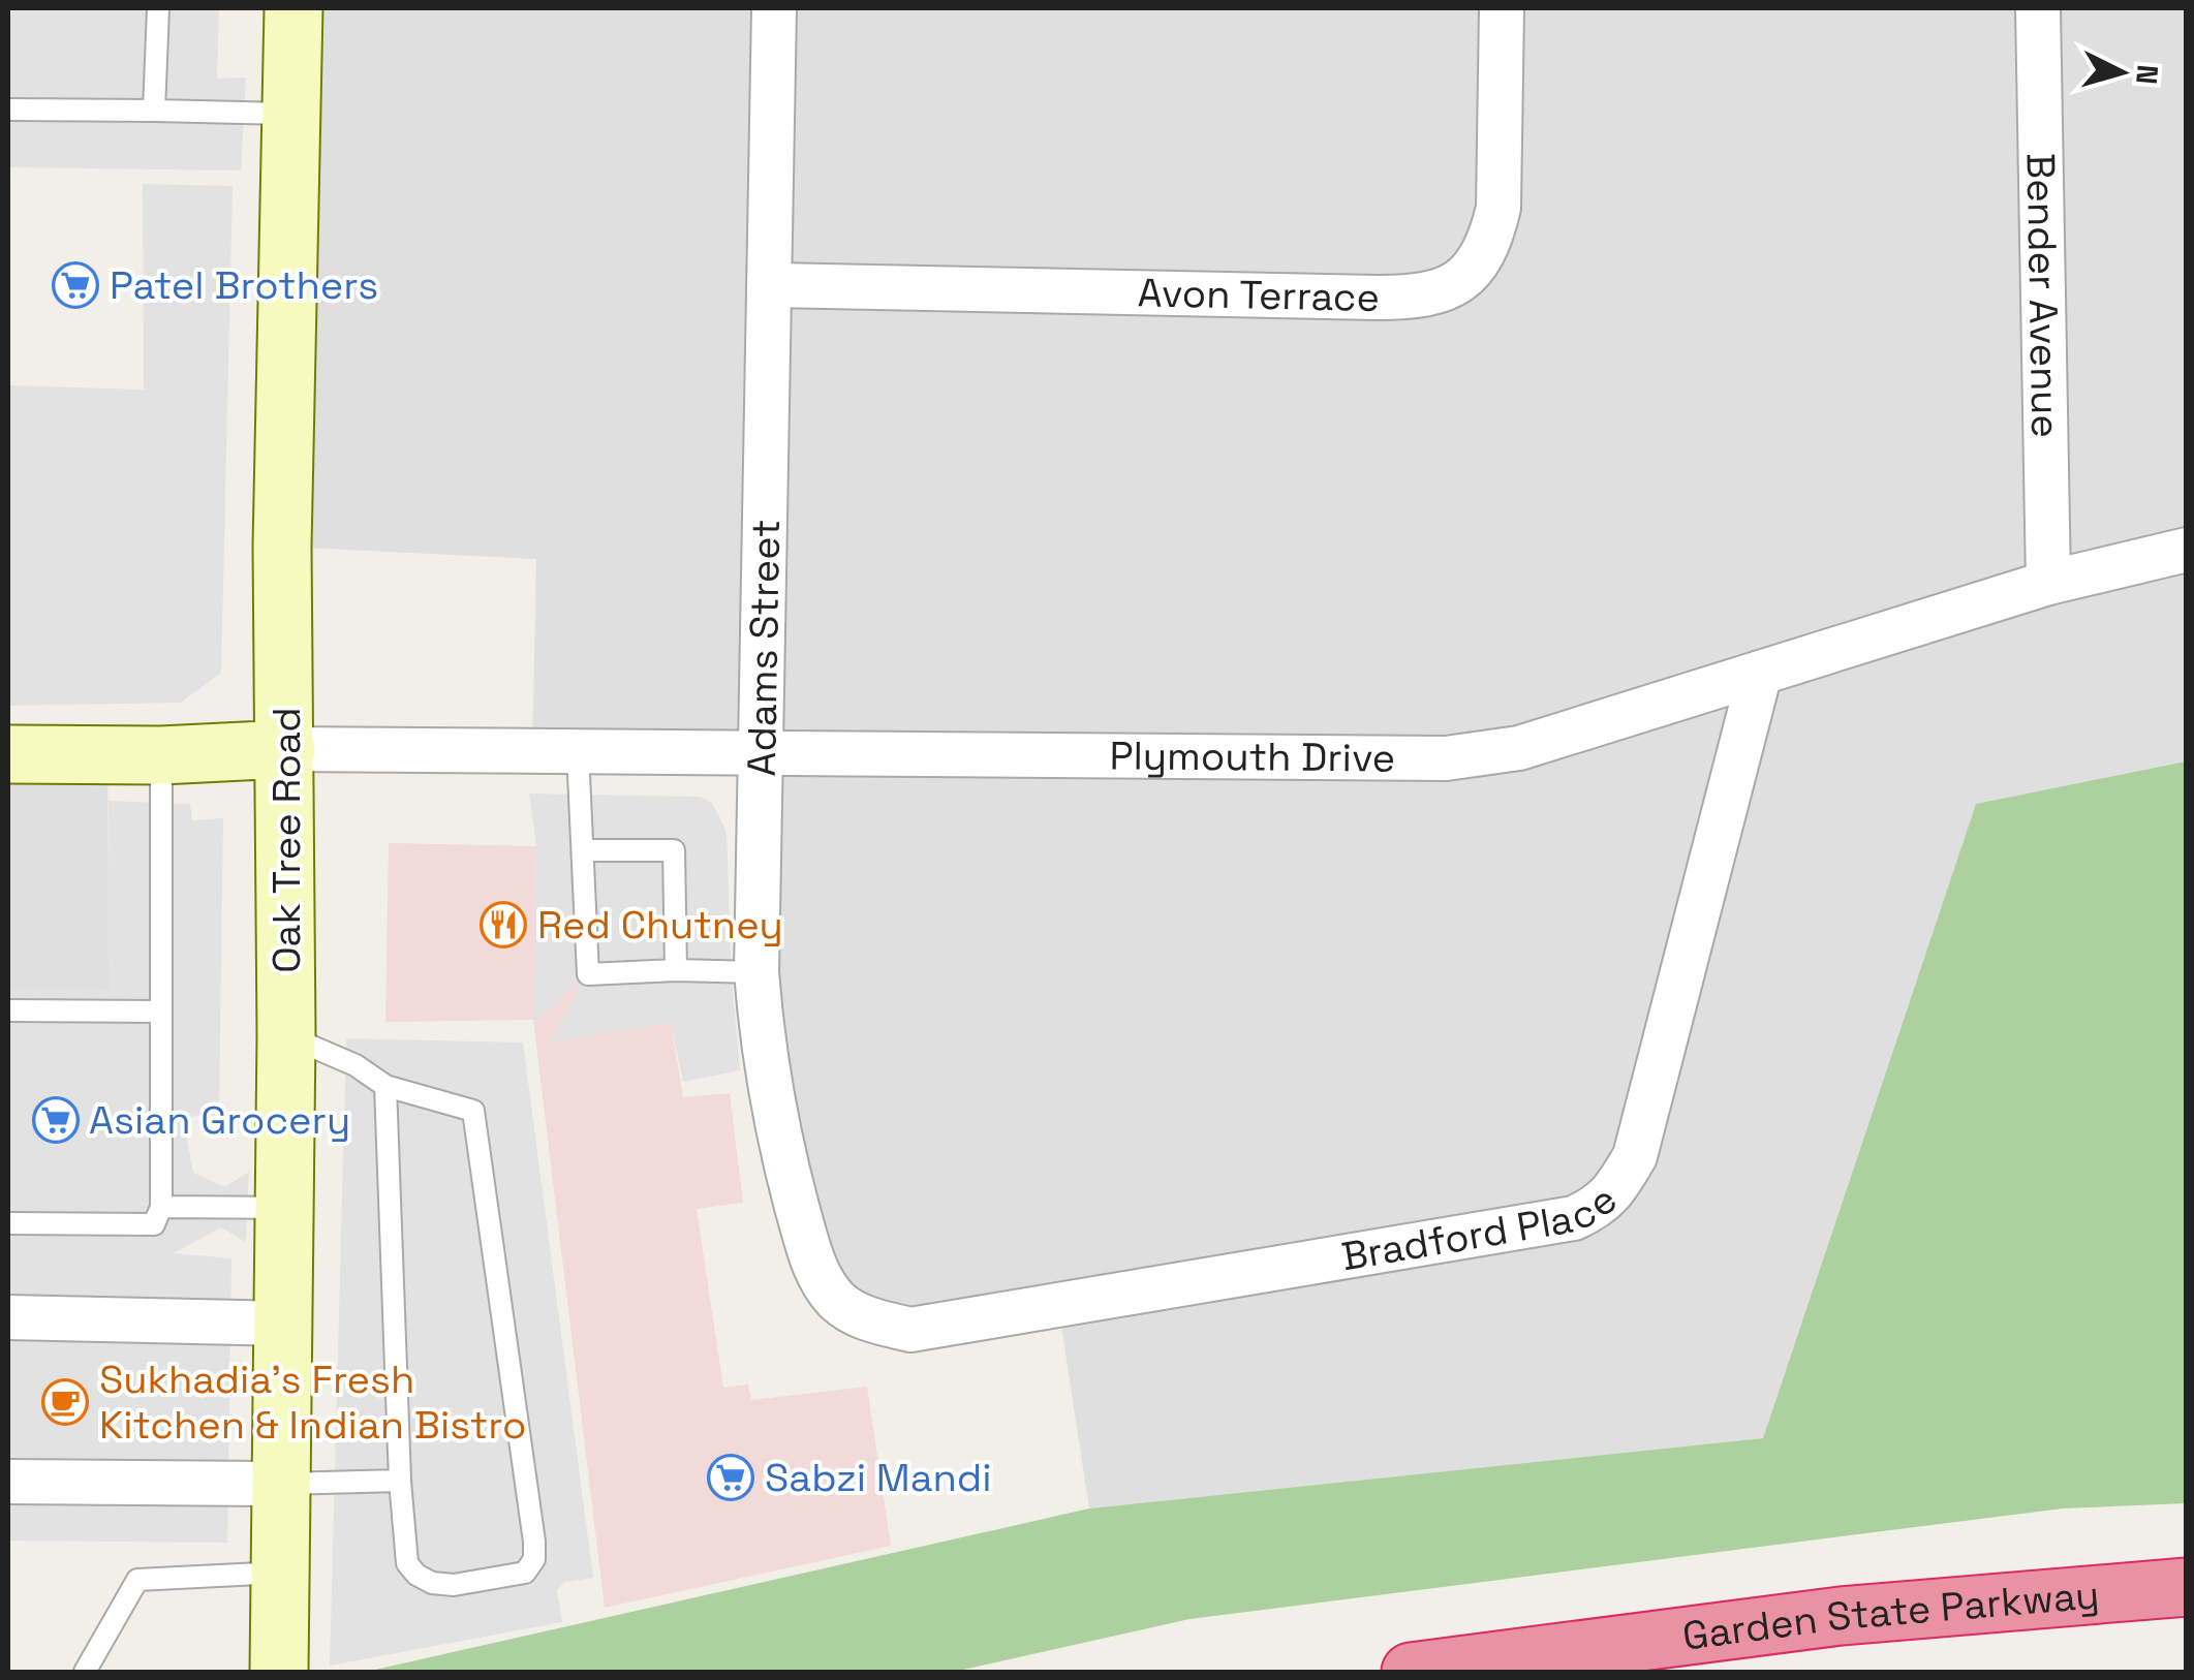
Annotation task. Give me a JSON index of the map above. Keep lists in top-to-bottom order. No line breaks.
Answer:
{"streets":{"highway":["Garden State Parkway"],"street":["Avon Terrace","Bender Avenue","Adams Street","Plymouth Drive","Oak Tree Road","Bradford Place"]},"crossings":[["Avon Terrace","Adams Street"],["Bender Avenue","Plymouth Drive"],["Adams Street","Plymouth Drive"],["Adams Street","Bradford Place"],["Plymouth Drive","Oak Tree Road"],["Plymouth Drive","Bradford Place"]],"places":{"supermarket":["Patel Brothers","Asian Grocery","Sabzi Mandi"],"restaurant":["Red Chutney"],"cafe":["Sukhadia's Fresh Kitchen & Indian Bistro"]},"north":"right"}
